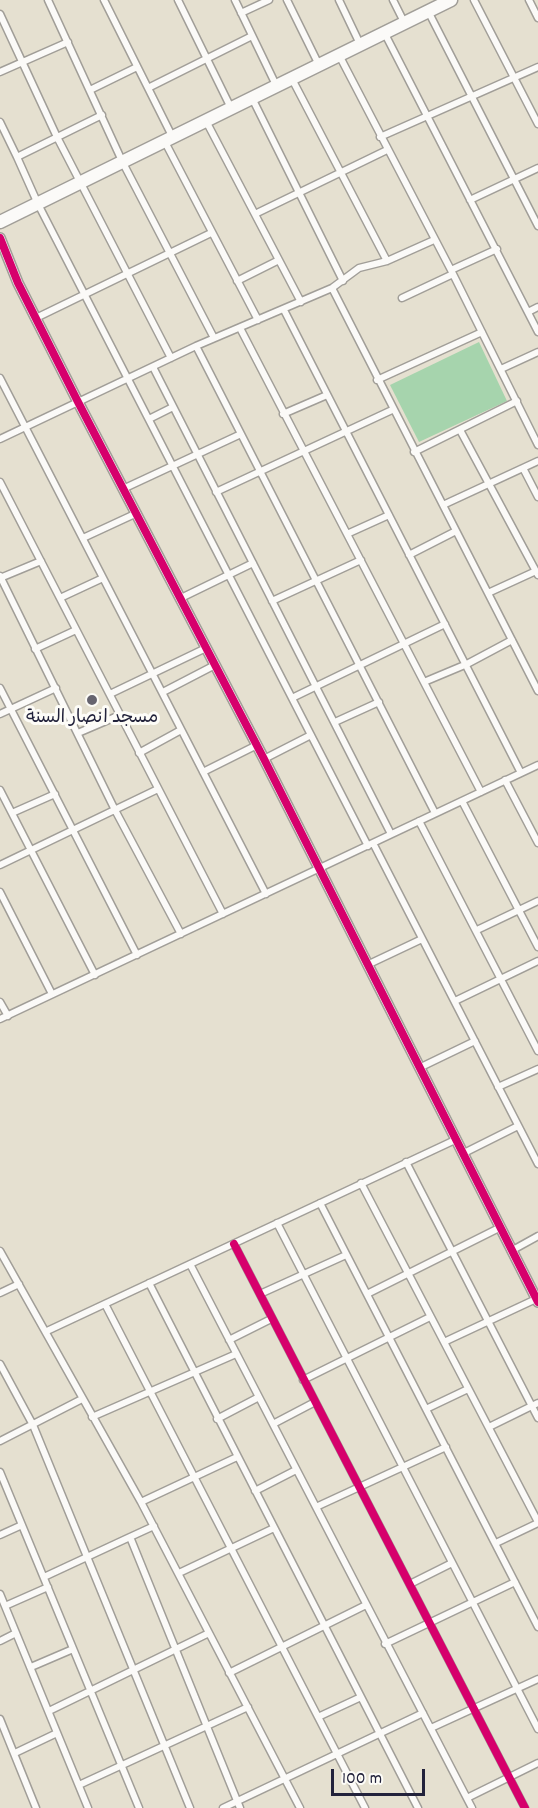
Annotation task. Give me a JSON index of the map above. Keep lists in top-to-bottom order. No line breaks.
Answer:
{"places":["مسجد انصار السنة"],"scale_bar":"100 m"}
